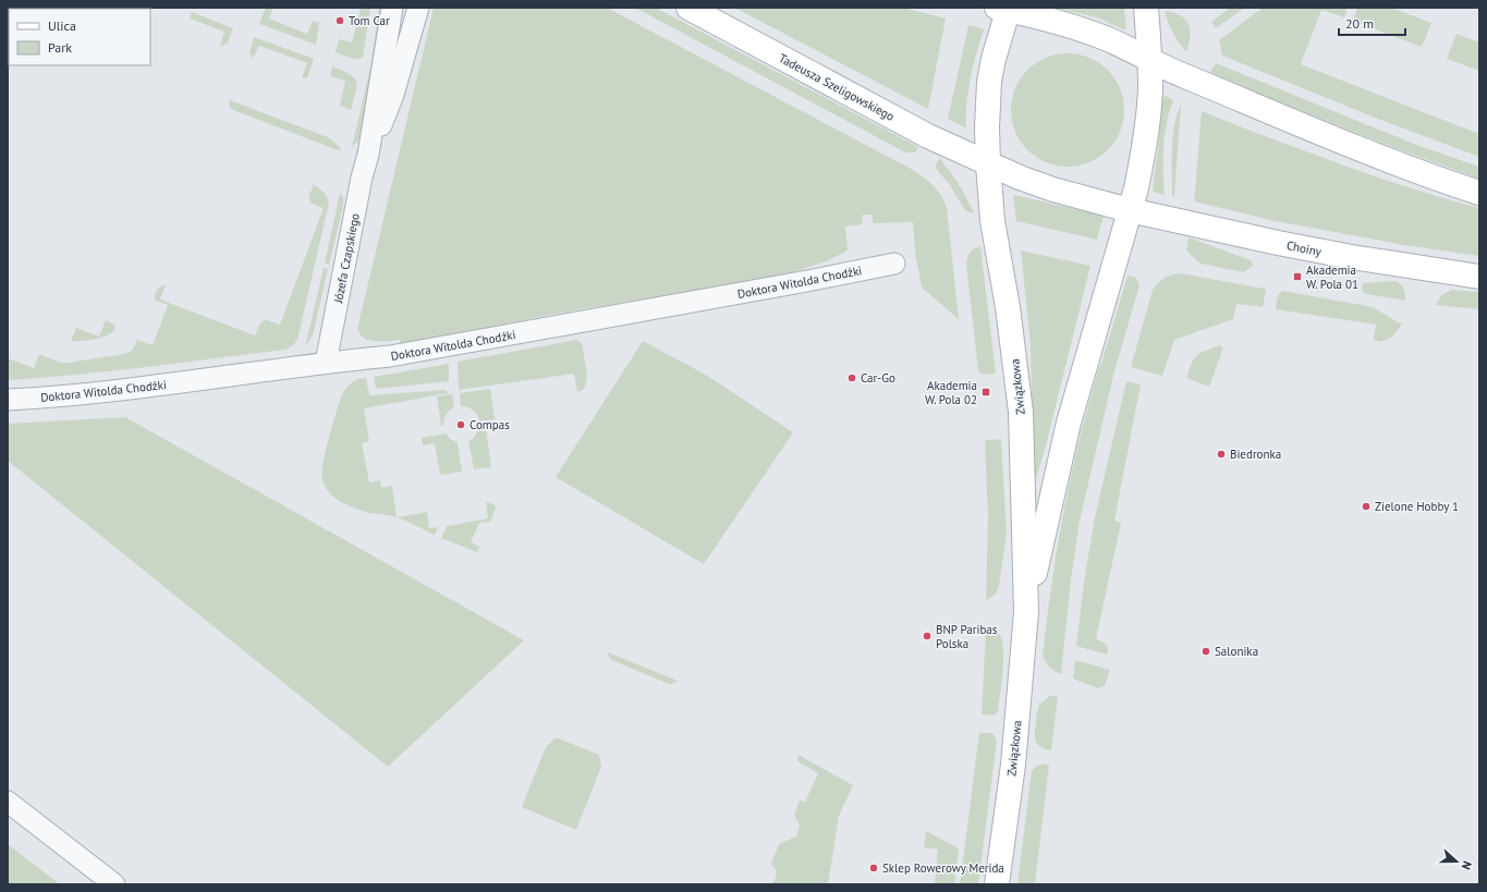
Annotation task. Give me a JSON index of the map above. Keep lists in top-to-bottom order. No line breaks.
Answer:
{"streets":{"street":["Tadeusza Szeligowskiego","Choiny","Józefa Czapskiego","Doktora Witolda Chodźki","Związkowa"]},"crossings":[["Tadeusza Szeligowskiego","Choiny"],["Tadeusza Szeligowskiego","Związkowa"],["Choiny","Związkowa"],["Józefa Czapskiego","Doktora Witolda Chodźki"]],"places":{"other":["Tom Car","Car-Go","Compas","Biedronka","Zielone Hobby 1","BNP Paribas Polska","Salonika","Sklep Rowerowy Merida"],"transit":["Akademia W. Pola 01","Akademia W. Pola 02"]},"legend":["Ulica","Park"],"scale_bar":"20 m","north":"right"}
